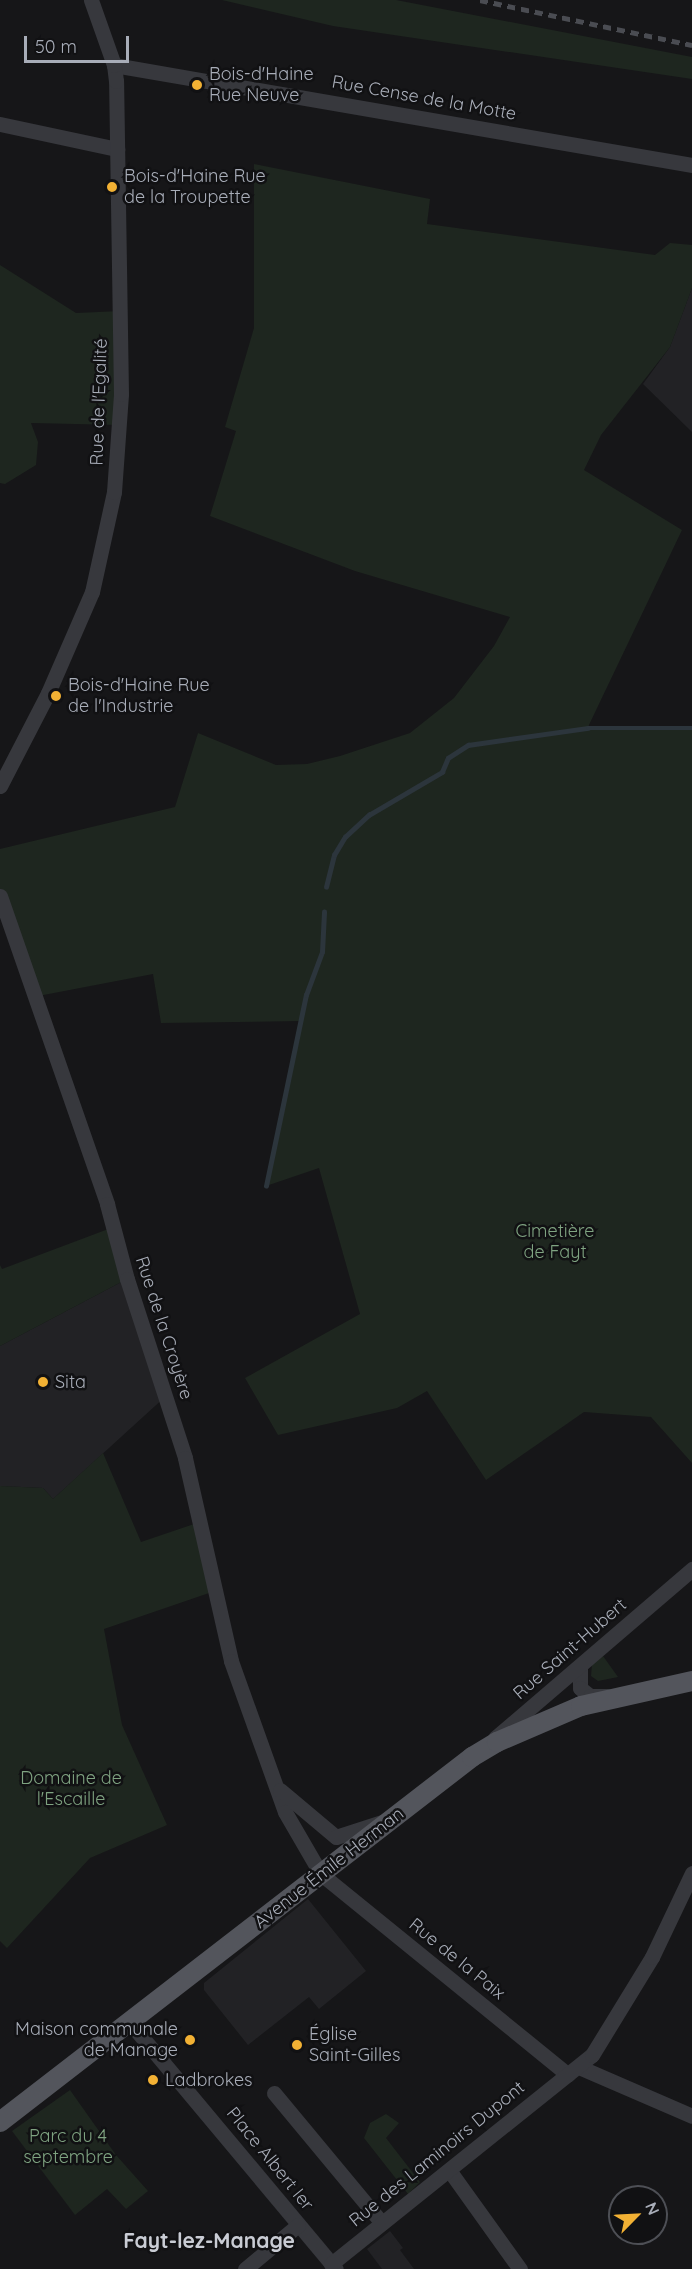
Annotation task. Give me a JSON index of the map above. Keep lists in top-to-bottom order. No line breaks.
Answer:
{"streets":{"main road":["Avenue Émile Herman"],"street":["Rue Cense de la Motte","Rue de l'Egalité","Rue de la Croyère","Rue Saint-Hubert","Rue de la Paix","Rue des Laminoirs Dupont","Place Albert Ier"]},"crossings":[["Rue Cense de la Motte","Rue de l'Egalité"],["Rue de la Croyère","Avenue Émile Herman"],["Rue de la Croyère","Rue de la Paix"],["Rue Saint-Hubert","Avenue Émile Herman"],["Avenue Émile Herman","Rue de la Paix"],["Avenue Émile Herman","Place Albert Ier"],["Rue de la Paix","Rue des Laminoirs Dupont"],["Rue des Laminoirs Dupont","Place Albert Ier"]],"districts":["Fayt-lez-Manage"],"parks":["Cimetière de Fayt","Domaine de l'Escaille","Parc du 4 septembre"],"places":["Bois-d'Haine Rue Neuve","Bois-d'Haine Rue de la Troupette","Bois-d'Haine Rue de l'Industrie","Sita","Maison communale de Manage","Église Saint-Gilles","Ladbrokes"],"scale_bar":"50 m","north":"top right"}
